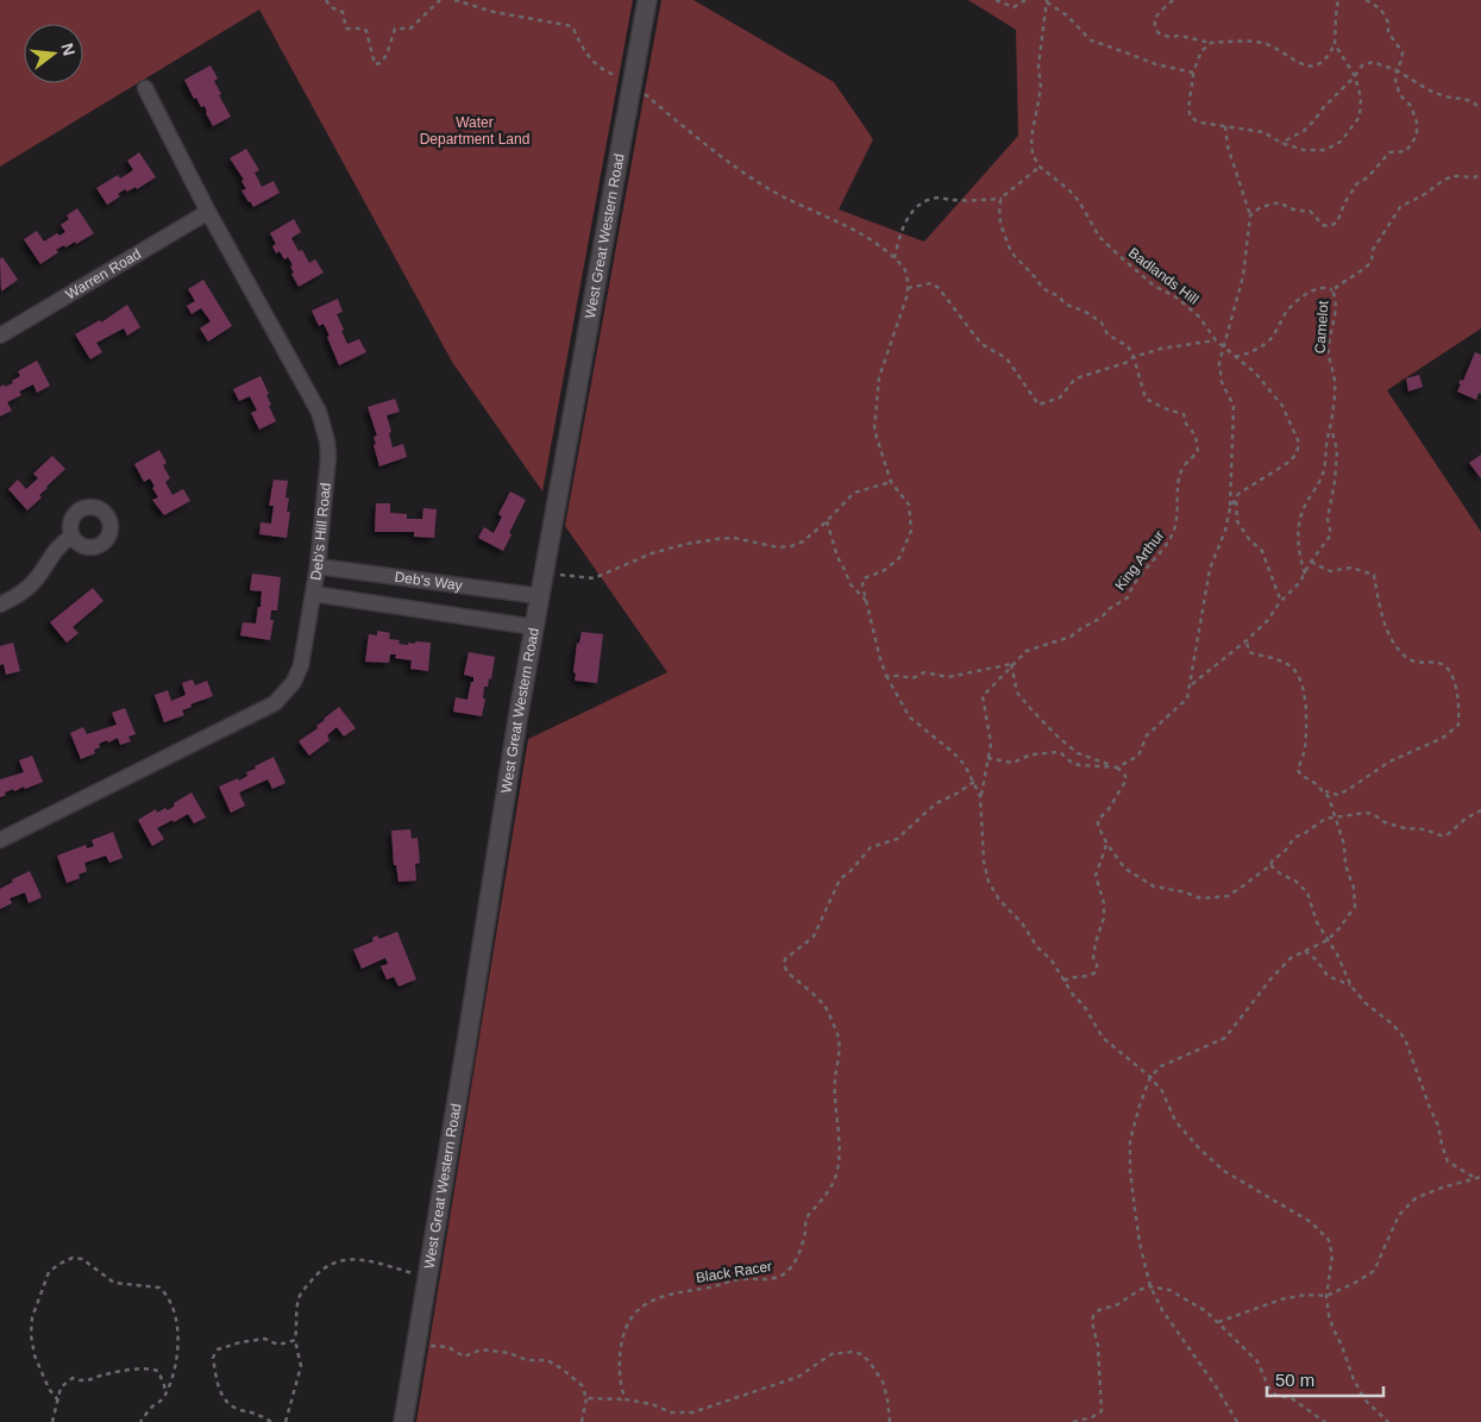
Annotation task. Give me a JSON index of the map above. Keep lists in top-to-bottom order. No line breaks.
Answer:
{"streets":{"street":["West Great Western Road","Warren Road","Deb's Hill Road","Deb's Way"],"path":["Badlands Hill","Camelot","King Arthur","Black Racer"]},"crossings":[["West Great Western Road","Deb's Way"],["Warren Road","Deb's Hill Road"],["Deb's Hill Road","Deb's Way"]],"parks":["Water Department Land"],"scale_bar":"50 m","north":"right"}
